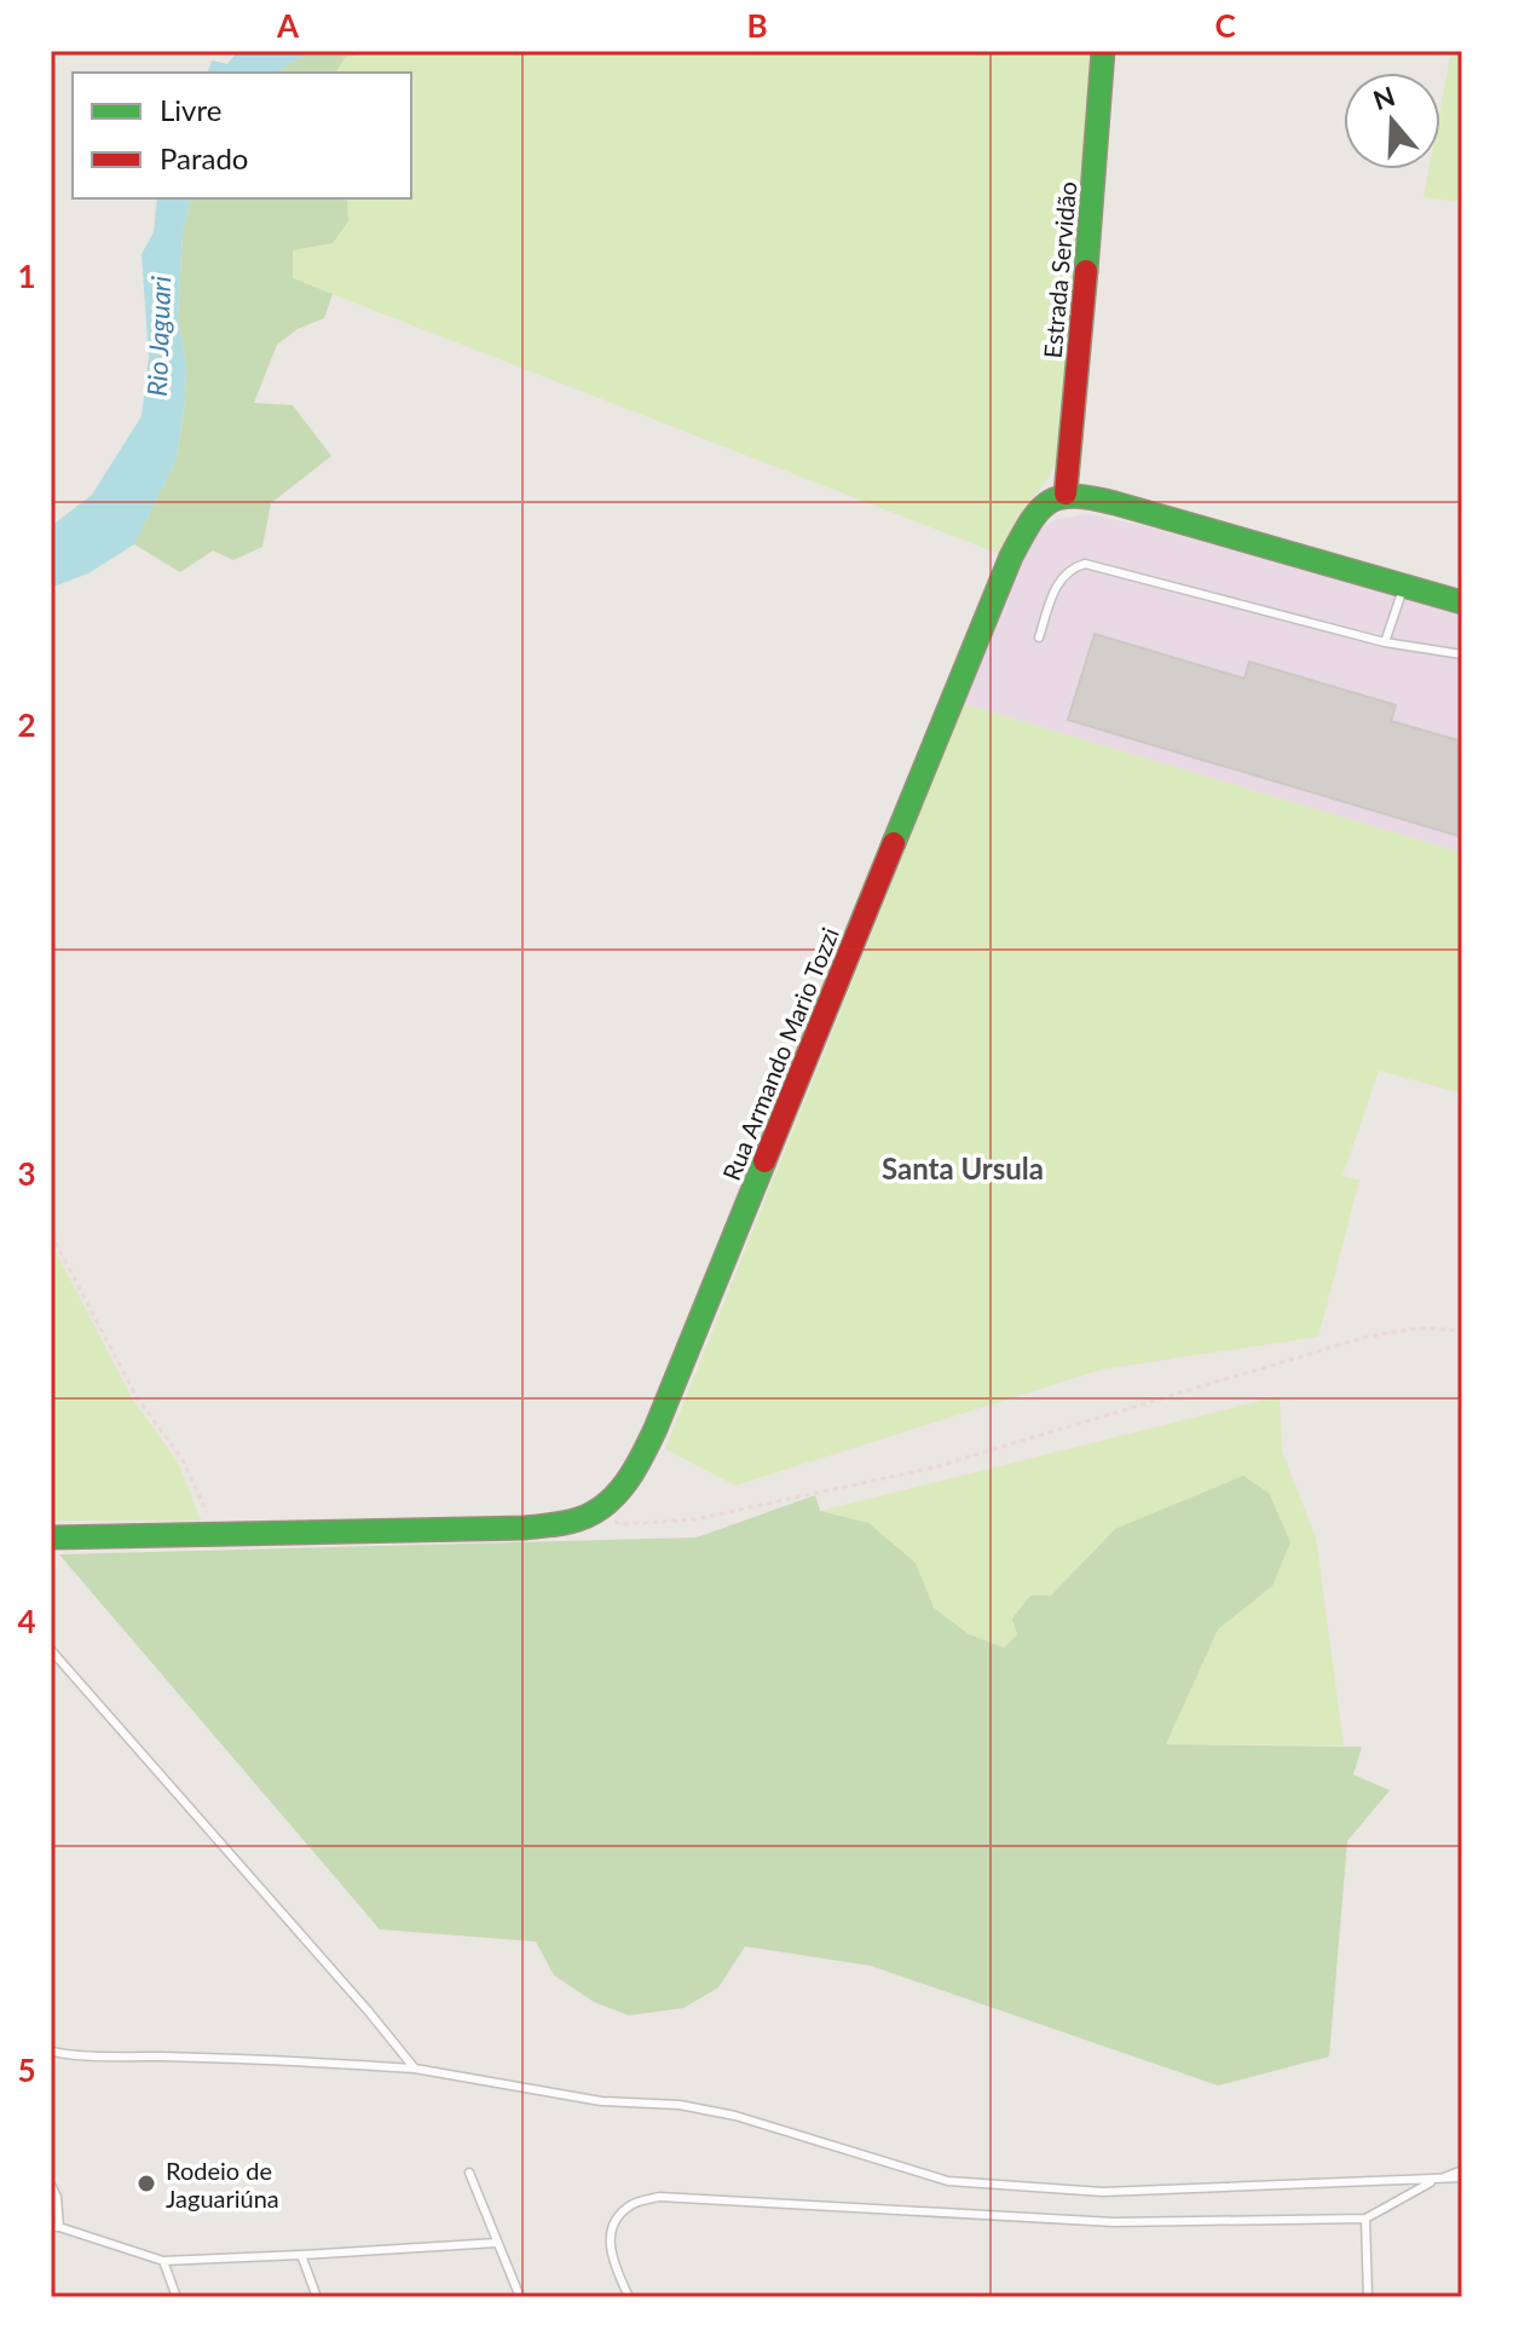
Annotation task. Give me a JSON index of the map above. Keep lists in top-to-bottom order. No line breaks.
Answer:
{"streets":{"street":["Estrada Servidão","Rua Armando Mario Tozzi"]},"crossings":[["Estrada Servidão","Rua Armando Mario Tozzi"]],"districts":["Santa Ursula"],"water":["Rio Jaguari"],"places":["Rodeio de Jaguariúna"],"legend":["Livre","Parado"],"north":"top","grid":{"columns":["A","B","C"],"rows":["1","2","3","4","5"]}}
